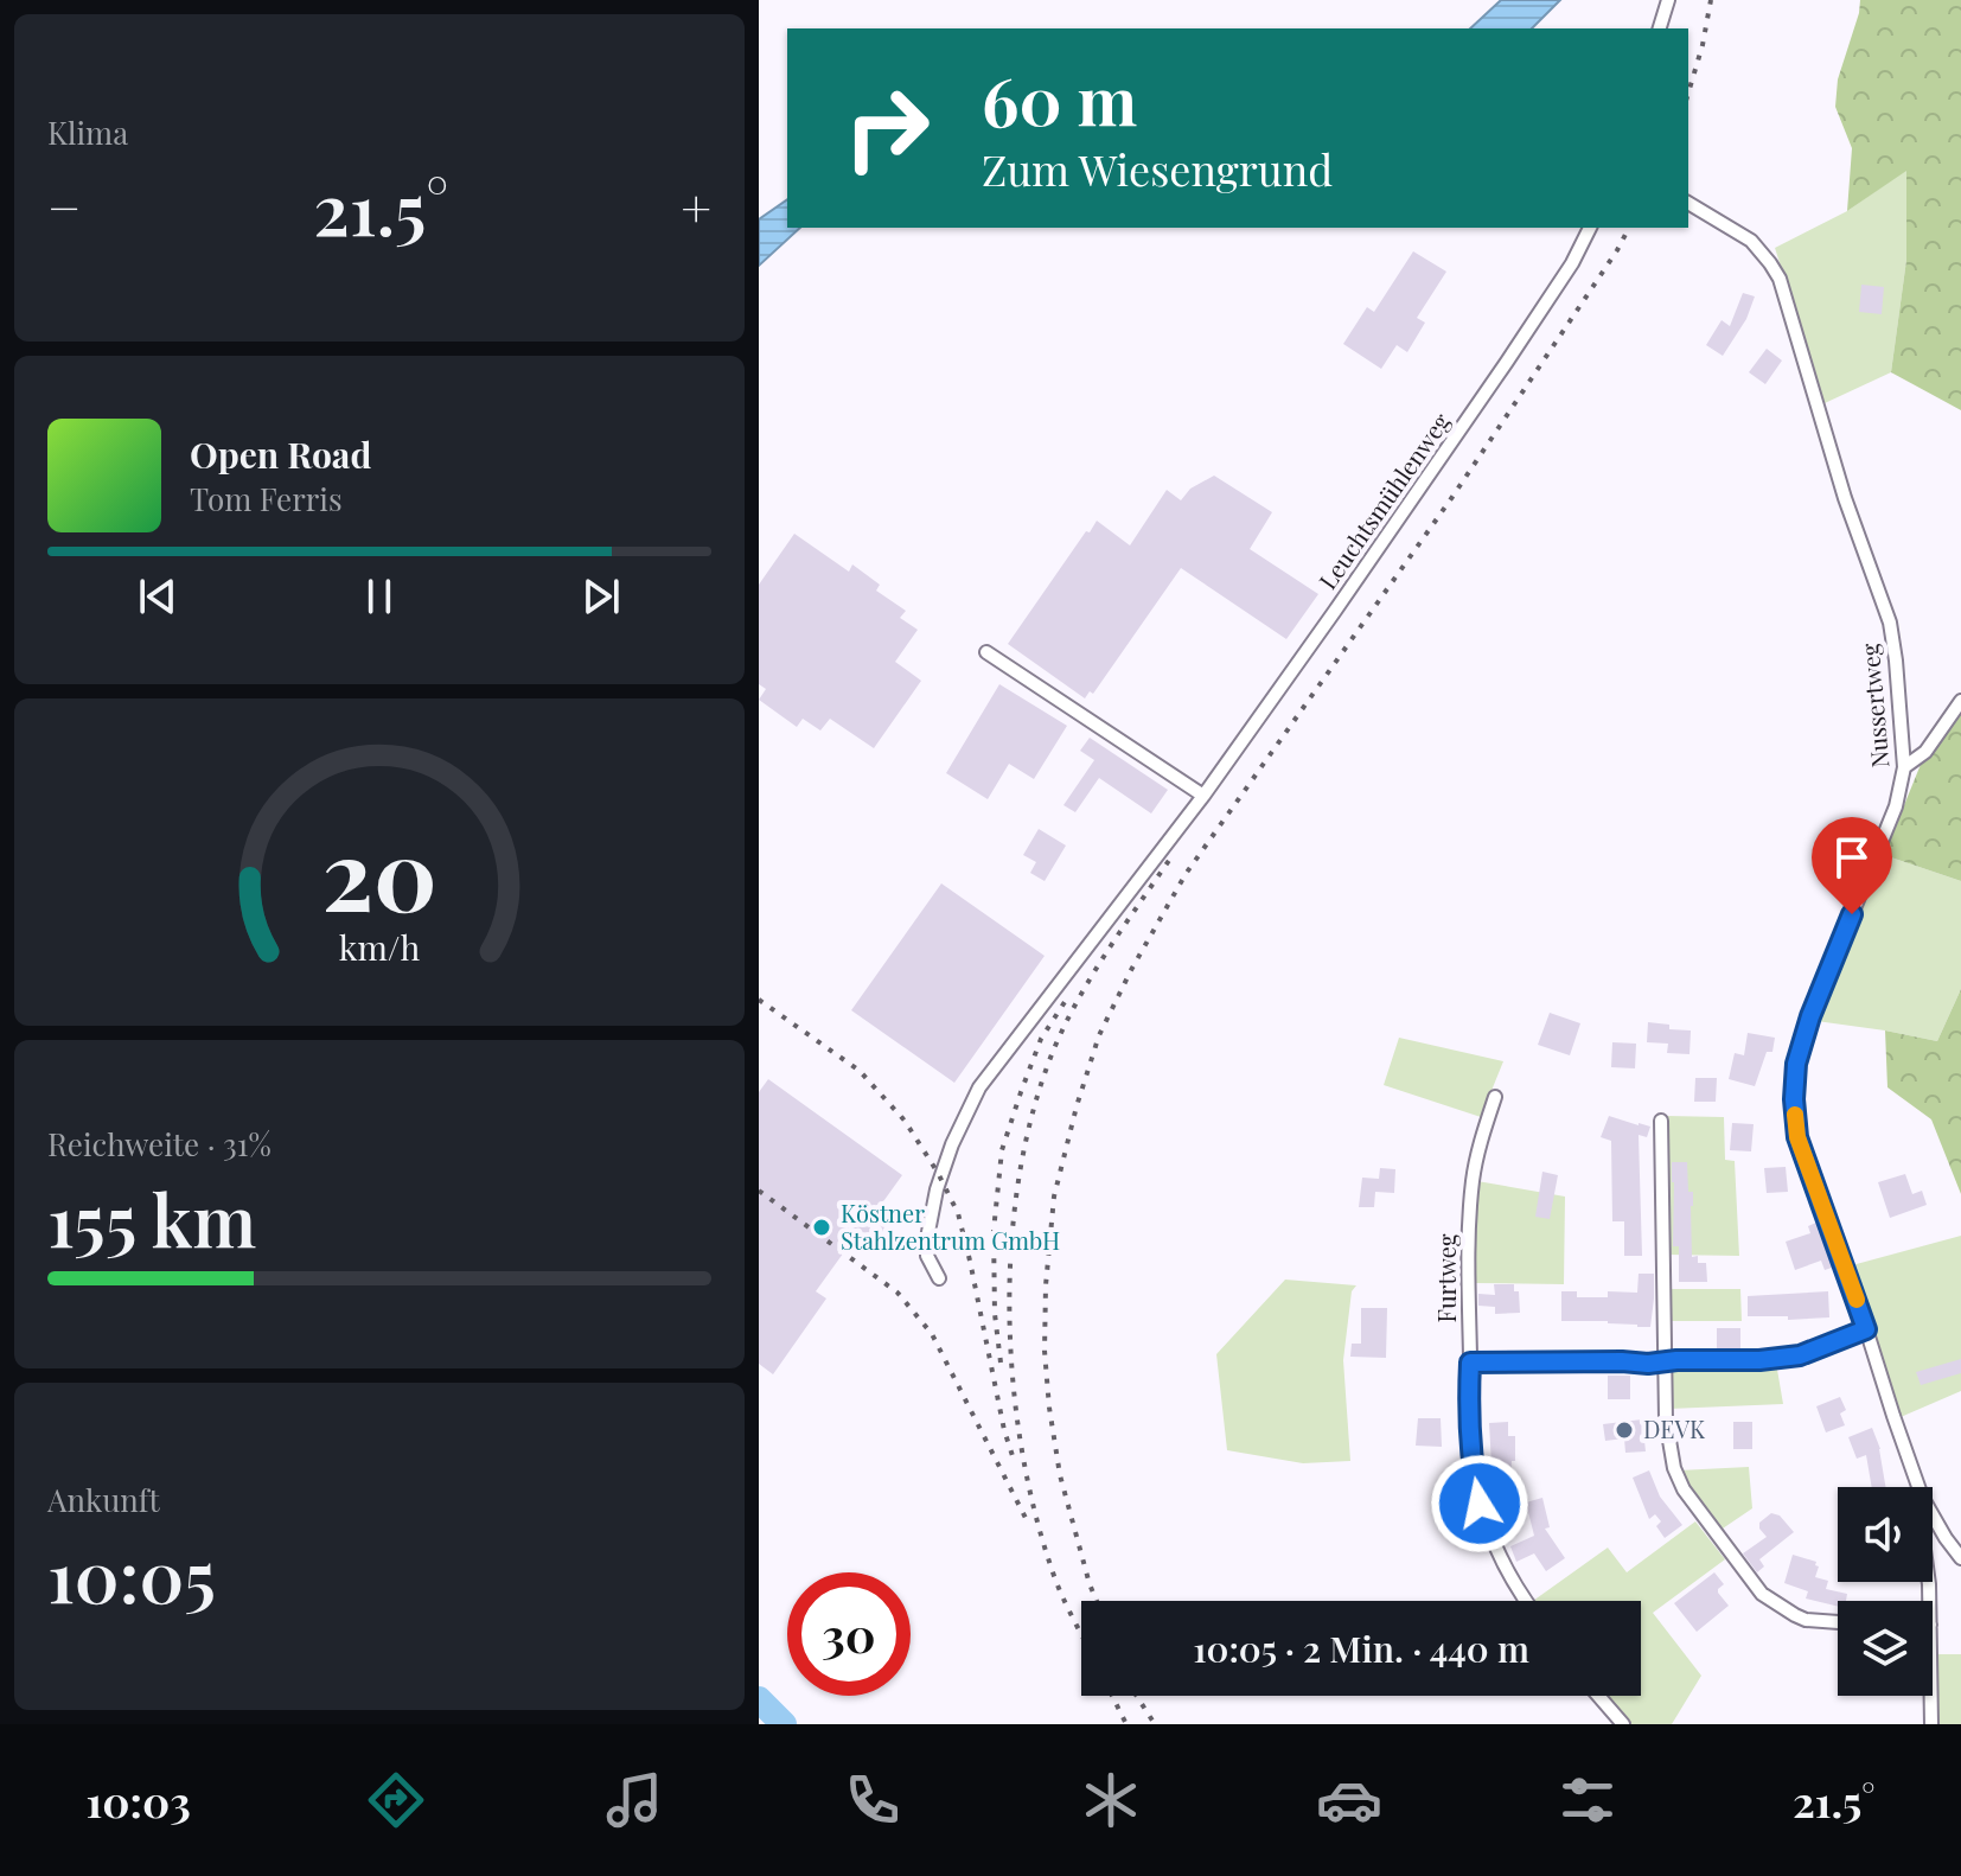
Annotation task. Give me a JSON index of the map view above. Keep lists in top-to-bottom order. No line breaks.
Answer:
{"streets":{"street":["Leuchtsmühlenweg","Nussertweg","Furtweg"]},"places":["Köstner Stahlzentrum GmbH","DEVK"],"page":{"tile":["Klima",["Reichweite · 31%","155 km"],["Ankunft","10:05"]],"turn":["60 m","Zum Wiesengrund"],"heat":["−","21.5°","+"],"song":["Open Road","Tom Ferris"],"limit":"30","trip":"10:05 · 2 Min. · 440 m","tabs":["10:03","21.5°"],"gauge":["20","km/h"]}}
